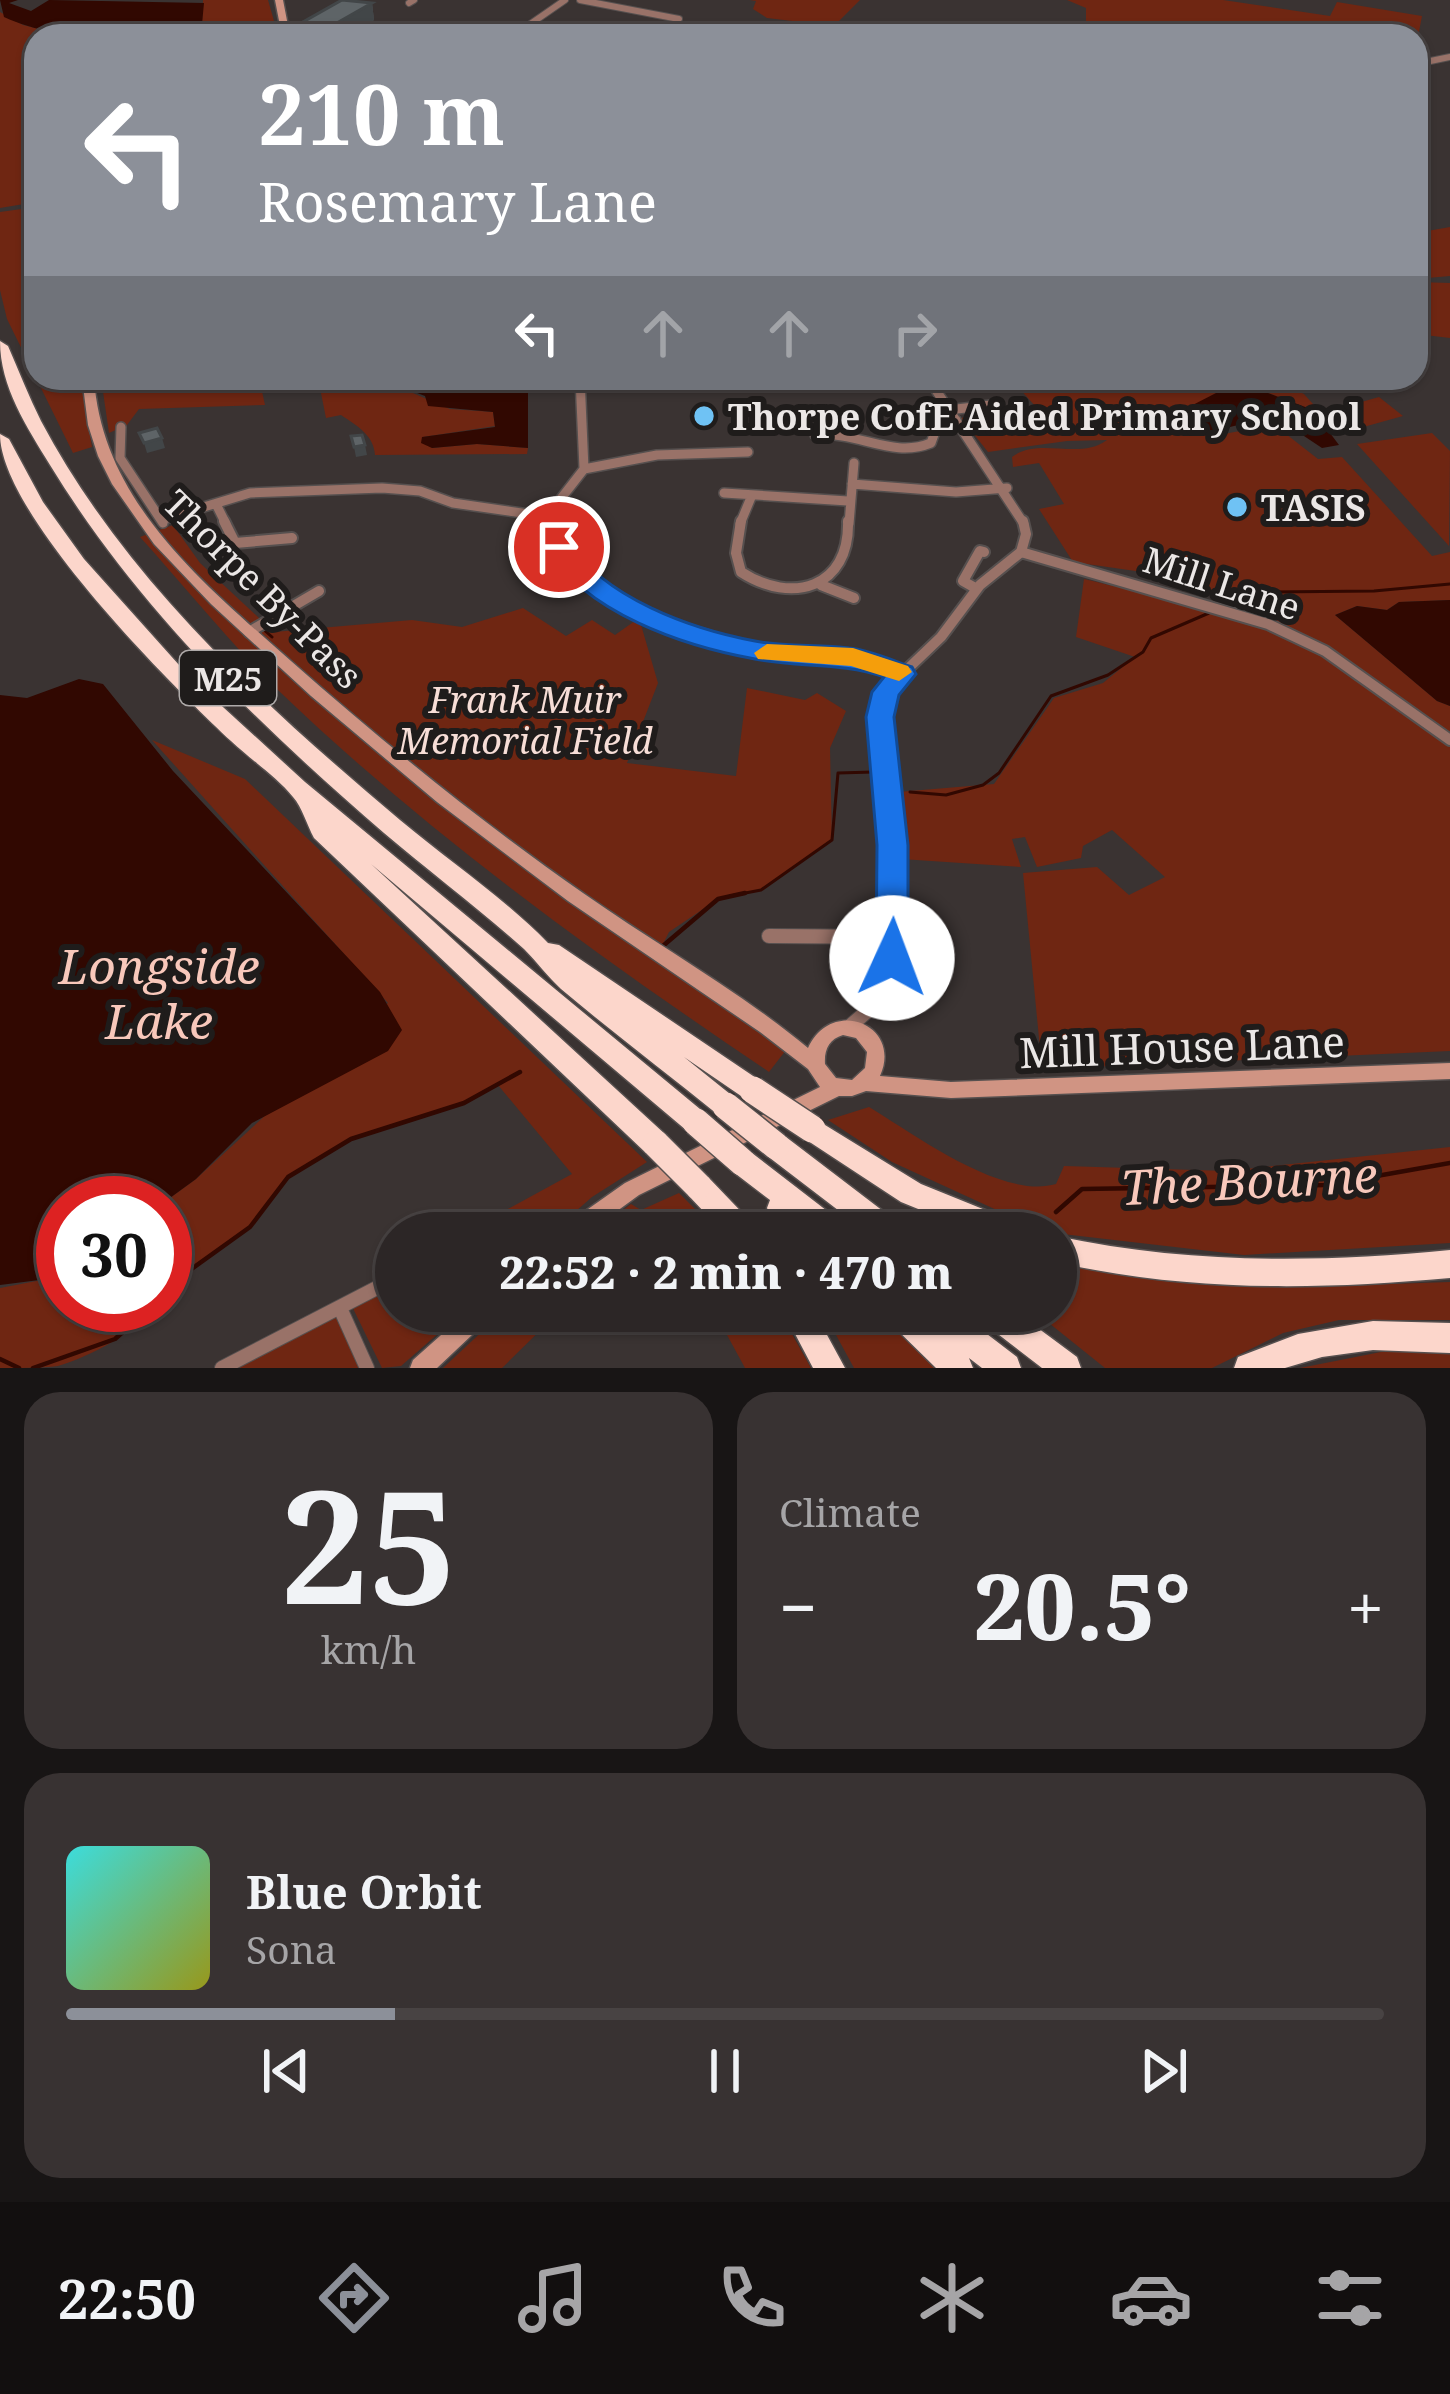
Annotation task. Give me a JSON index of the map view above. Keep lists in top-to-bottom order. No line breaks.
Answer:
{"streets":{"highway":["M25"],"main road":["Thorpe By-Pass","Mill House Lane"],"street":["Mill Lane"]},"crossings":[["Thorpe By-Pass","Mill House Lane"]],"water":["Longside Lake","The Bourne"],"parks":["Frank Muir Memorial Field"],"places":["Thorpe CofE Aided Primary School","TASIS"],"page":{"turn":["210 m","Rosemary Lane"],"limit":"30","trip":"22:52 · 2 min · 470 m","tile":[["25","km/h"],"Climate"],"heat":["−","20.5°","+"],"song":["Blue Orbit","Sona"],"tabs":"22:50"}}
